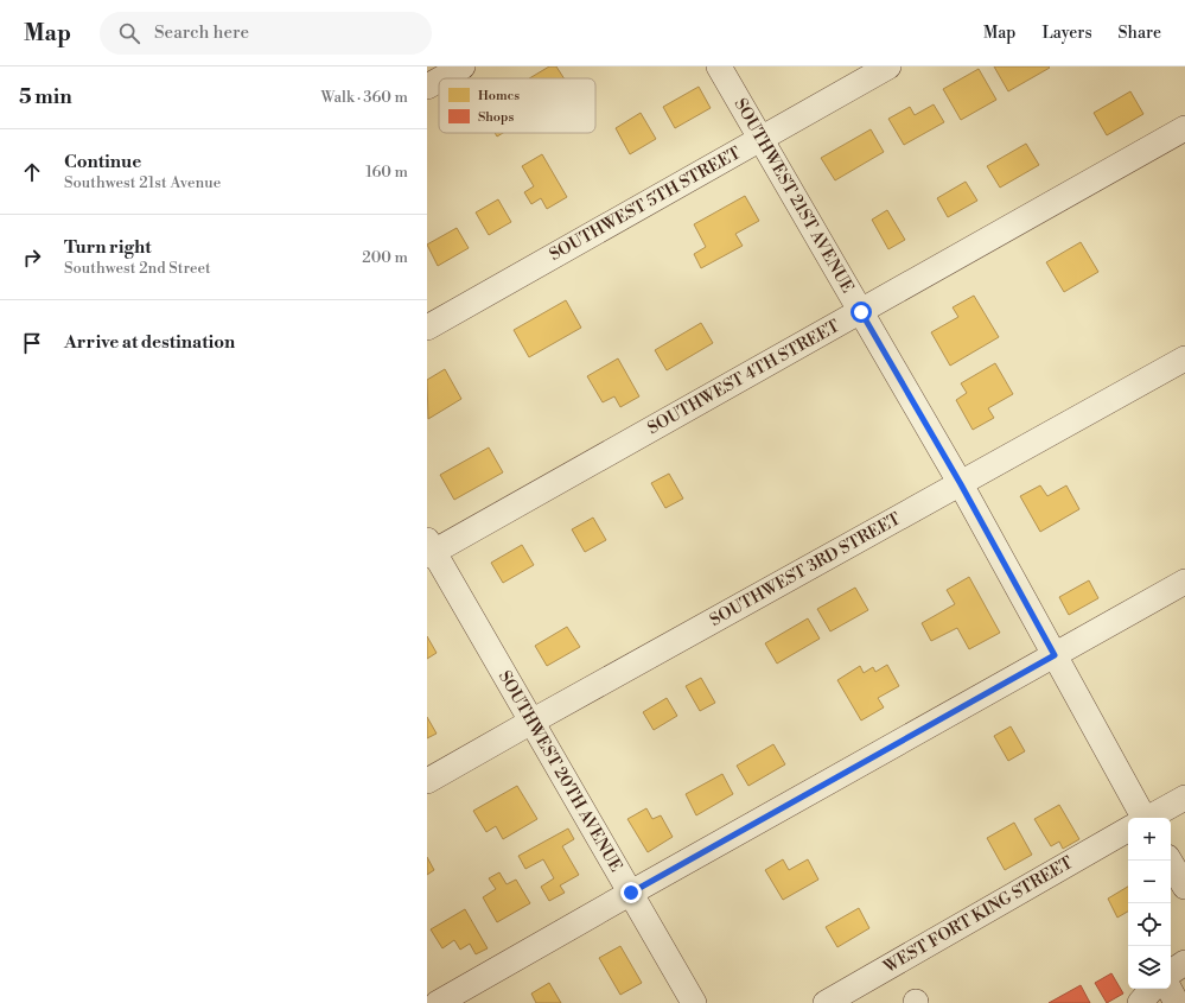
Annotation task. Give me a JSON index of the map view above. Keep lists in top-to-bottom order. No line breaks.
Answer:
{"streets":{"street":["SOUTHWEST 21ST AVENUE","SOUTHWEST 5TH STREET","SOUTHWEST 4TH STREET","SOUTHWEST 3RD STREET","SOUTHWEST 20TH AVENUE","WEST FORT KING STREET"]},"crossings":[["SOUTHWEST 21ST AVENUE","SOUTHWEST 5TH STREET"],["SOUTHWEST 21ST AVENUE","SOUTHWEST 4TH STREET"],["SOUTHWEST 21ST AVENUE","SOUTHWEST 3RD STREET"],["SOUTHWEST 4TH STREET","SOUTHWEST 20TH AVENUE"],["SOUTHWEST 3RD STREET","SOUTHWEST 20TH AVENUE"]],"legend":["Homes","Shops"],"page":{"header":"Map","search":"Search here","nav":["Map","Layers","Share"],"heading":["5 min","Walk · 360 m"],"list":[["Continue","Southwest 21st Avenue","160 m"],["Turn right","Southwest 2nd Street","200 m"],"Arrive at destination"],"map_buttons":["+","−"]}}
